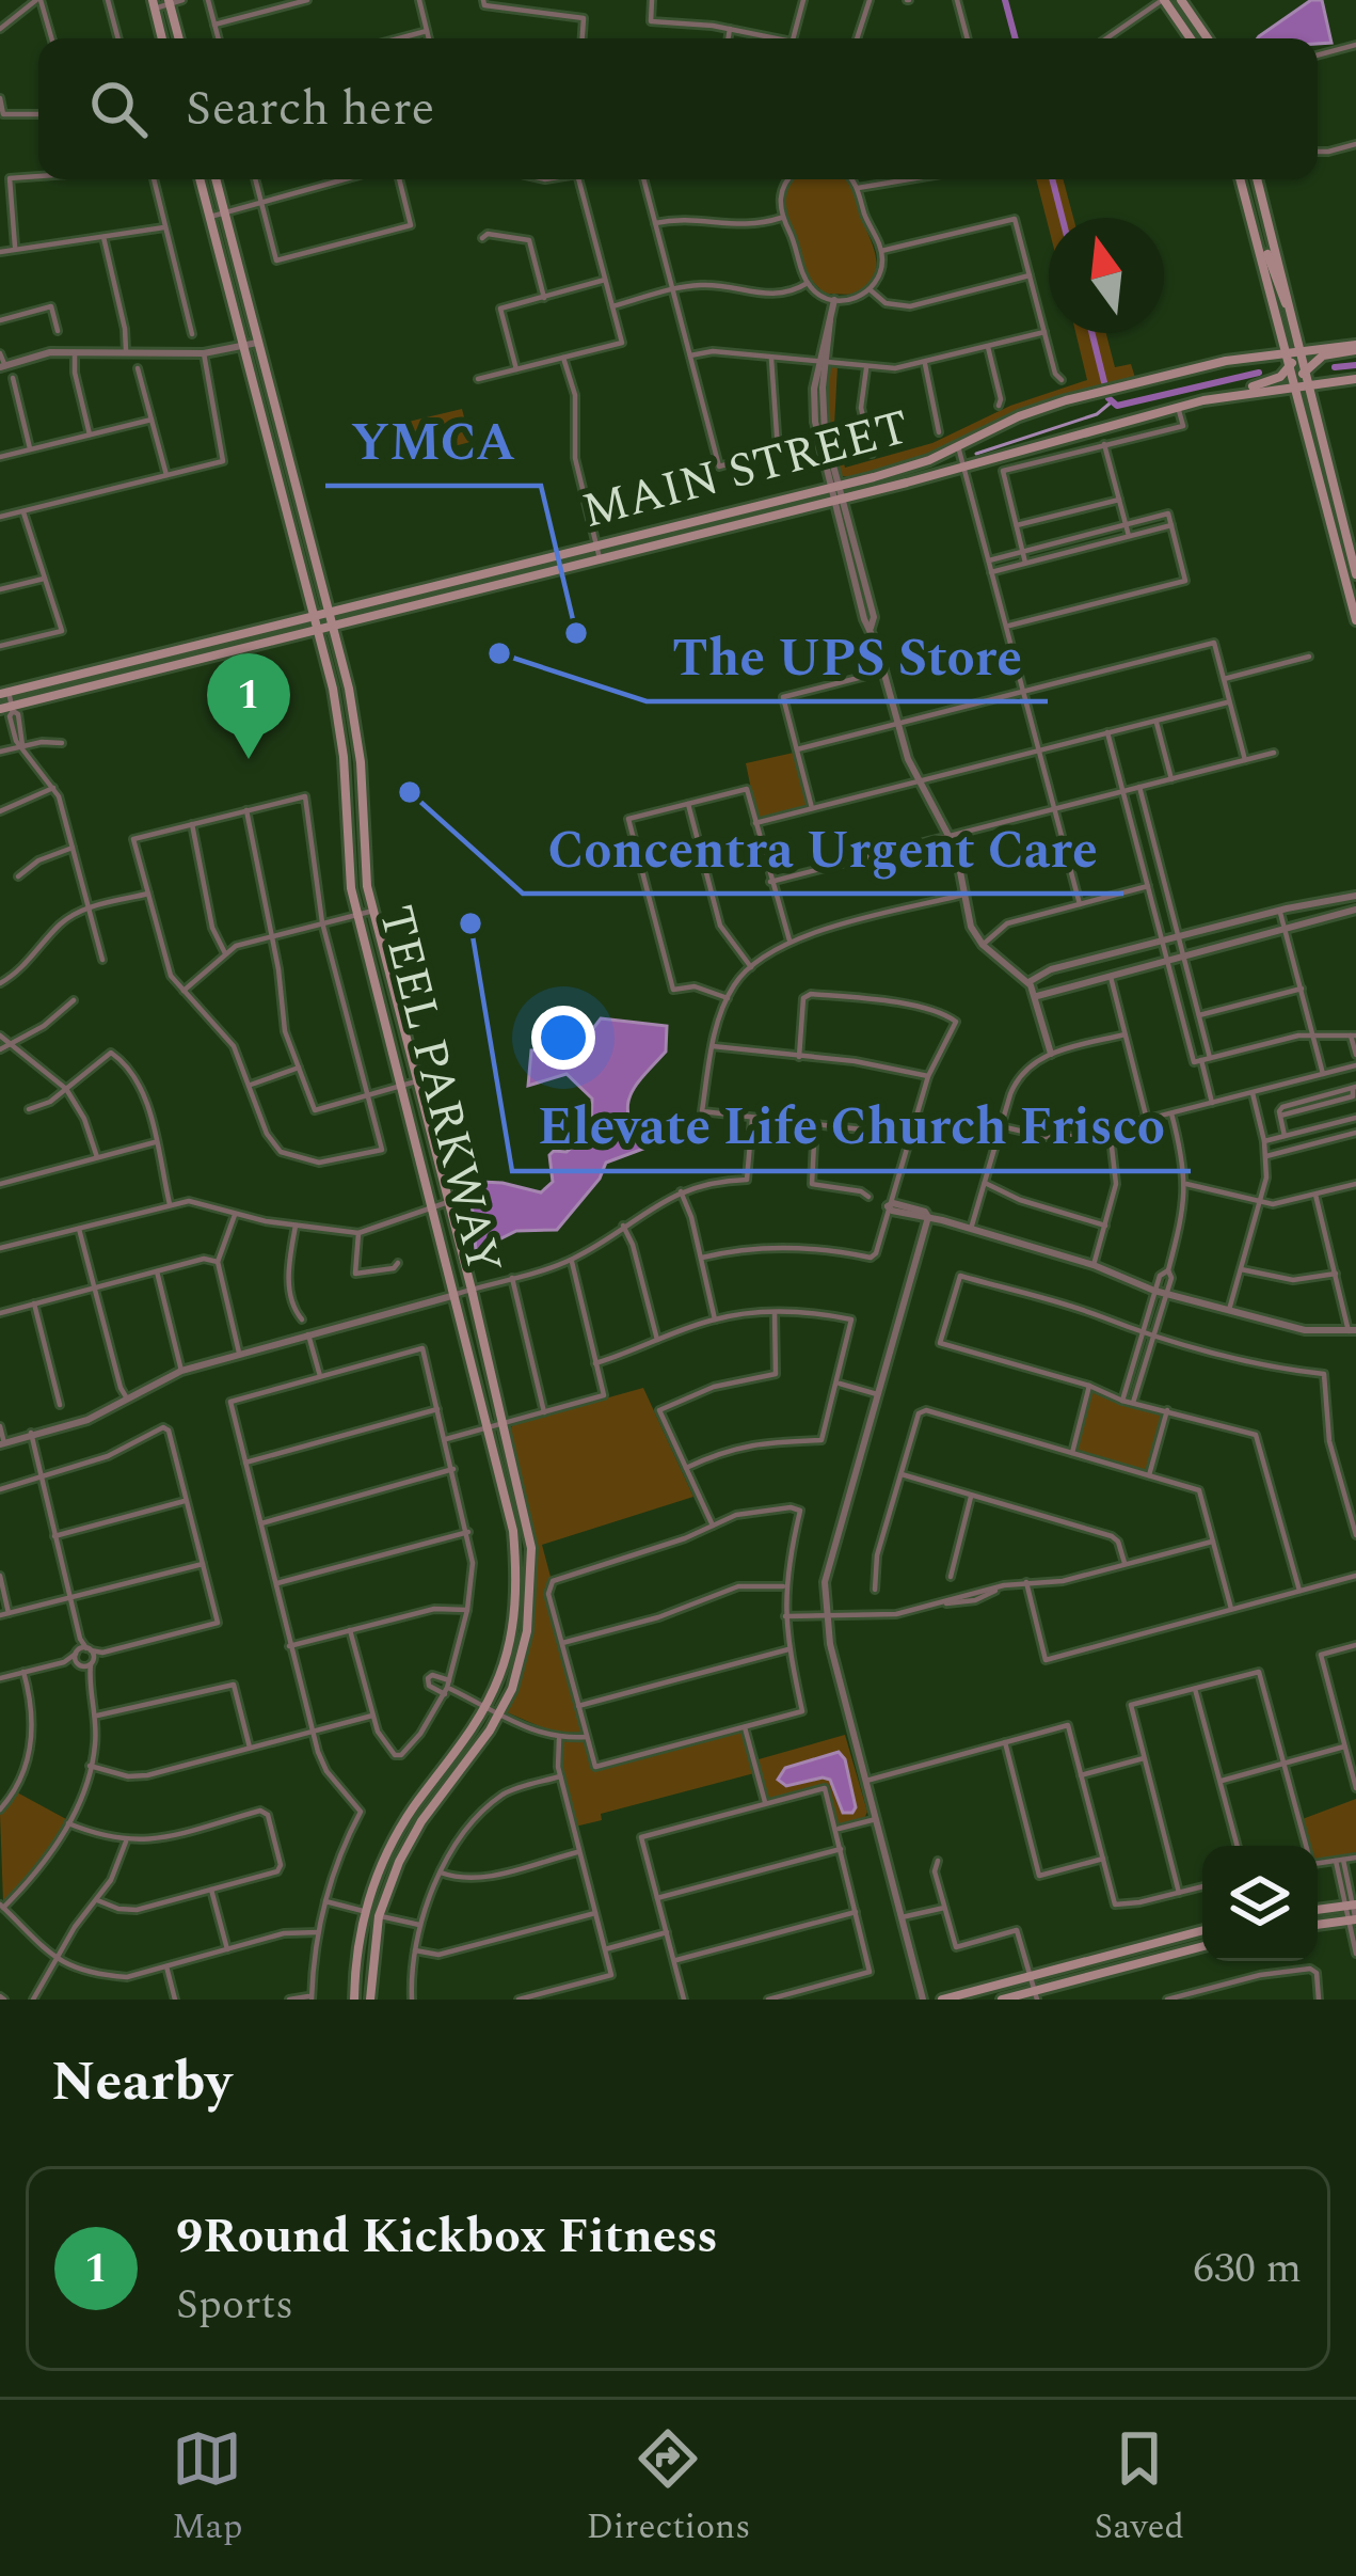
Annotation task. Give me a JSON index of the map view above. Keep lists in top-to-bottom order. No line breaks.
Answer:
{"streets":{"main road":["MAIN STREET","TEEL PARKWAY"]},"crossings":[["MAIN STREET","TEEL PARKWAY"]],"places":["YMCA","The UPS Store","Concentra Urgent Care","Elevate Life Church Frisco"],"north":"top","page":{"search":"Search here","pins":"1","heading":"Nearby","list":[{"mark":"1","name":"9Round Kickbox Fitness","note":"Sports","value":"630 m"}],"nav":["Map","Directions","Saved"]}}
